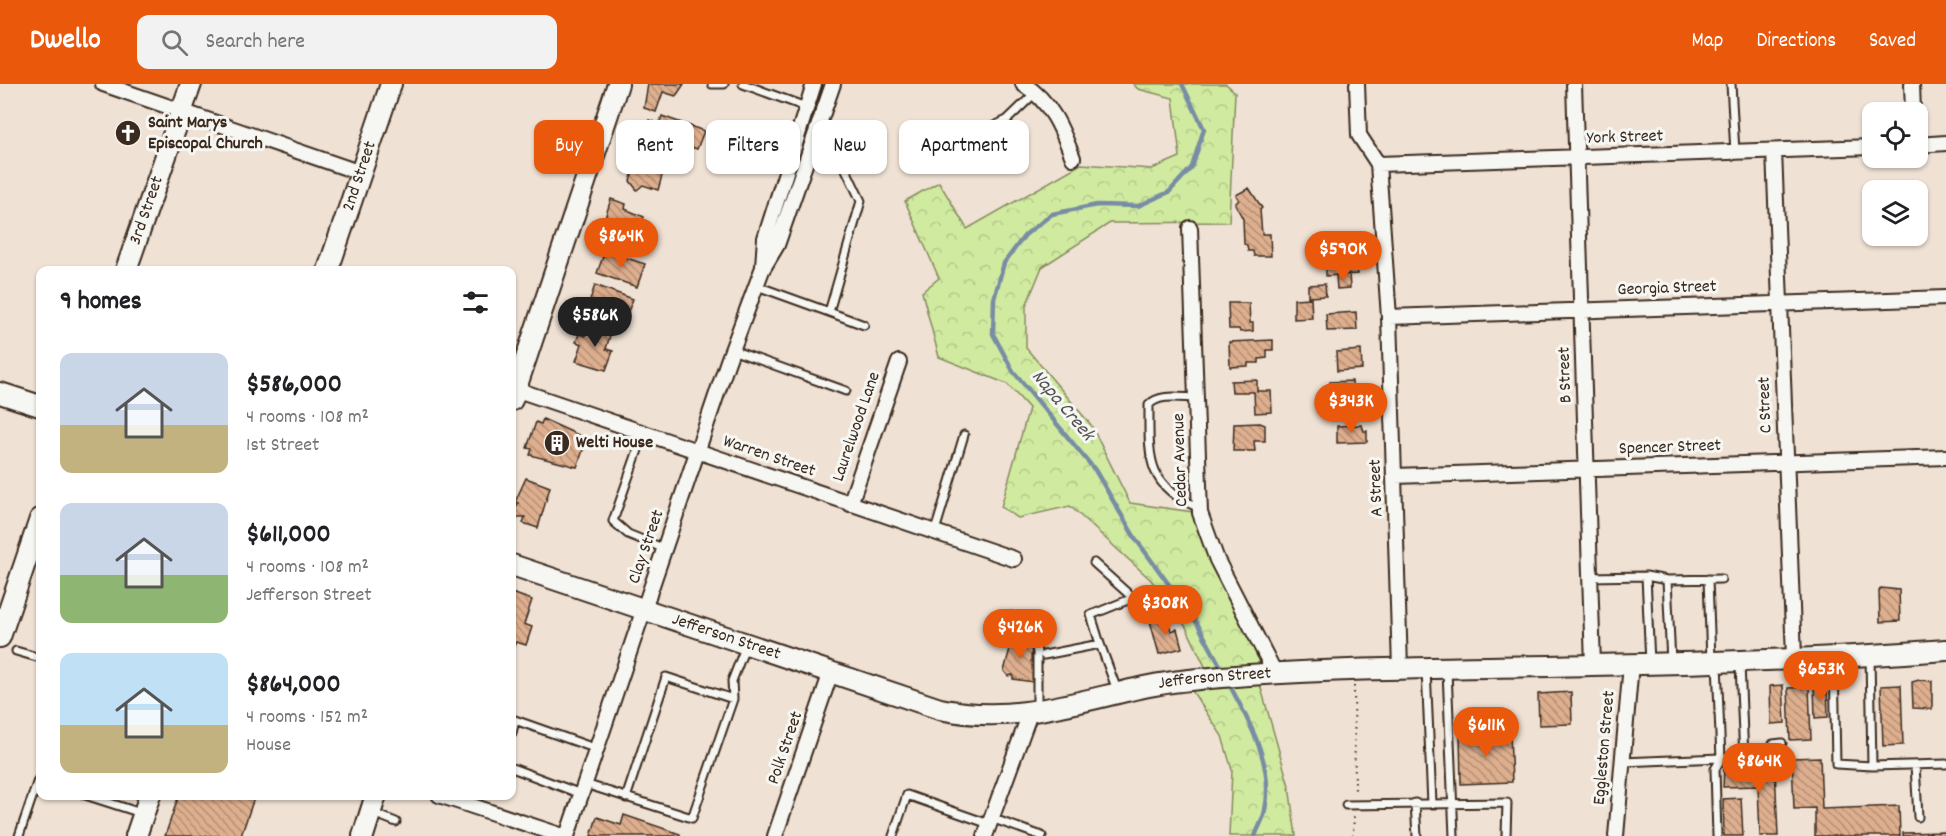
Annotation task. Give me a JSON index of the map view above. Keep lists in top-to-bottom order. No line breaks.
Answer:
{"streets":{"main road":["2nd Street","3rd Street","Jefferson Street"],"street":["York Street","Georgia Street","B Street","C Street","Laurelwood Lane","Spencer Street","Warren Street","Cedar Avenue","A Street","Clay Street","Polk Street","Eggleston Street"]},"crossings":[["York Street","B Street"],["York Street","C Street"],["York Street","A Street"],["Georgia Street","B Street"],["Georgia Street","C Street"],["Georgia Street","A Street"],["B Street","Spencer Street"],["B Street","Jefferson Street"],["C Street","Spencer Street"],["C Street","Jefferson Street"],["Laurelwood Lane","Warren Street"],["Spencer Street","A Street"],["Warren Street","Clay Street"],["Cedar Avenue","Jefferson Street"],["A Street","Jefferson Street"],["Clay Street","Jefferson Street"],["Jefferson Street","Polk Street"],["Jefferson Street","Eggleston Street"]],"water":["Napa Creek"],"places":{"church":["Saint Marys Episcopal Church"],"building":["Welti House"]},"page":{"header":"Dwello","search":"Search here","nav":["Map","Directions","Saved"],"chip":["Buy","Rent","Filters","New","Apartment"],"price":["$864K","$590K","$586K","$343K","$308K","$426K","$653K","$611K","$864K"],"heading":"9 homes","list":[{"name":"$586,000","note":"4 rooms · 108 m² · 1st Street"},{"name":"$611,000","note":"4 rooms · 108 m² · Jefferson Street"},{"name":"$864,000","note":"4 rooms · 152 m² · House"}]}}
